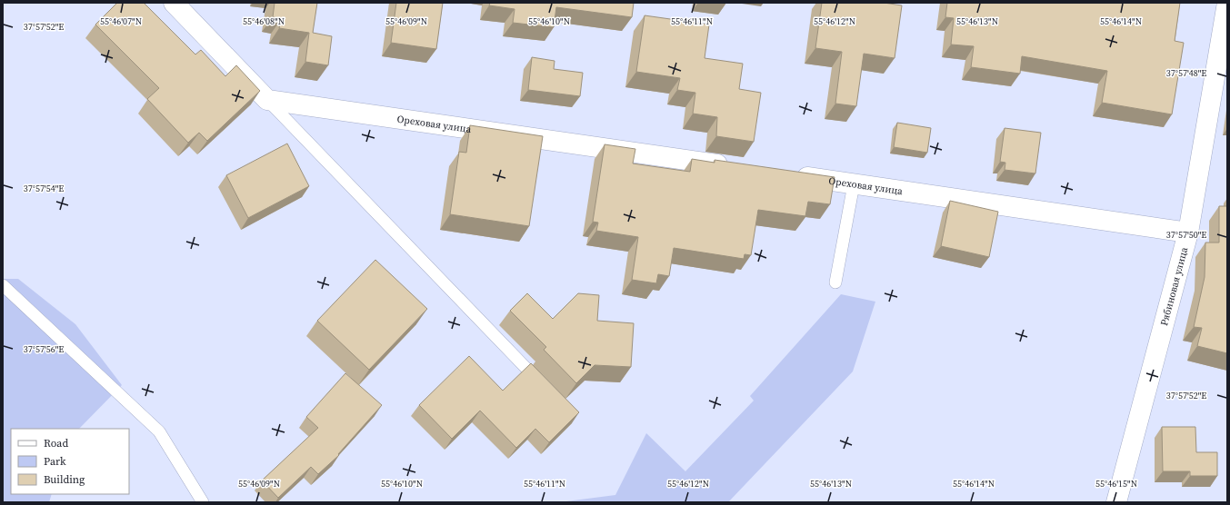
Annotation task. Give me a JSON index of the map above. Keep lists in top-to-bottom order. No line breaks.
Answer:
{"streets":{"street":["Ореховая улица","Рябиновая улица"]},"crossings":[["Ореховая улица","Рябиновая улица"]],"legend":["Road","Park","Building"],"coordinates":["55°46'07\"N","55°46'08\"N","55°46'09\"N","55°46'10\"N","55°46'11\"N","55°46'12\"N","55°46'13\"N","55°46'14\"N","37°57'52\"E","37°57'48\"E","37°57'54\"E","37°57'50\"E","37°57'56\"E","55°46'15\"N"]}
